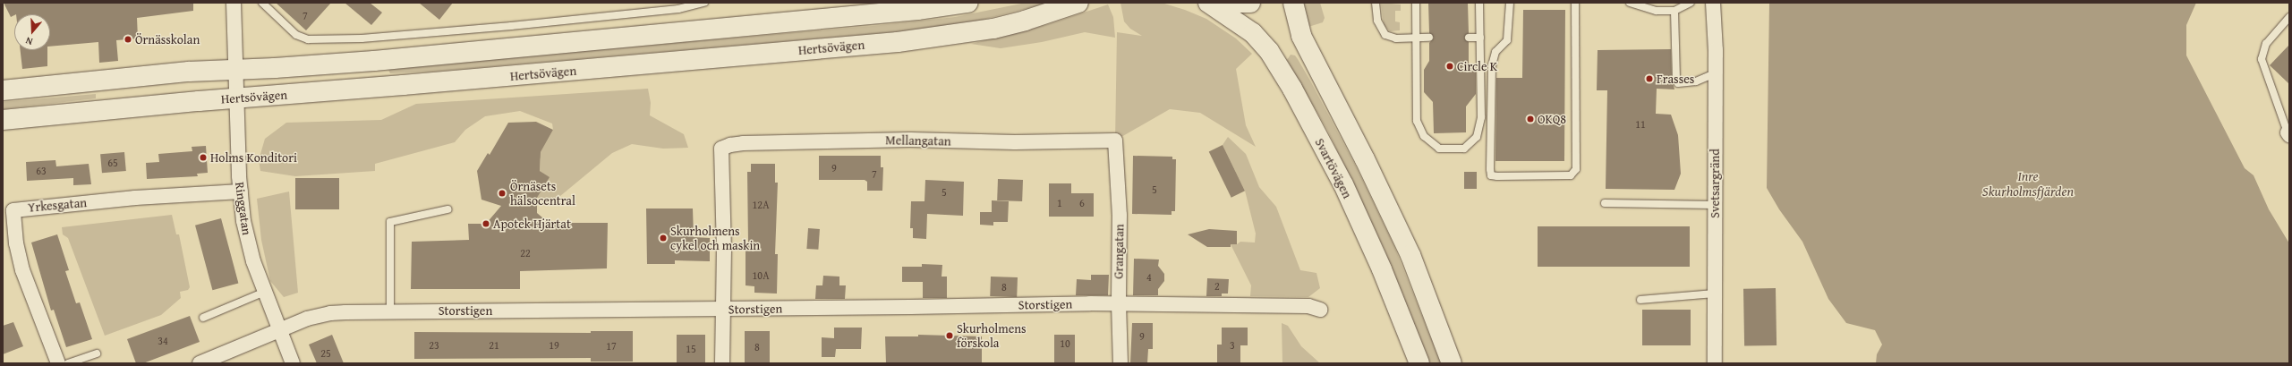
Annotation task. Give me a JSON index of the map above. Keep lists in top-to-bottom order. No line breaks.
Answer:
{"streets":{"main road":["Hertsövägen","Svartövägen"],"street":["Mellangatan","Svetsargränd","Yrkesgatan","Ringgatan","Grangatan","Storstigen"]},"crossings":[["Hertsövägen","Ringgatan"],["Mellangatan","Grangatan"],["Mellangatan","Storstigen"],["Yrkesgatan","Ringgatan"],["Ringgatan","Storstigen"],["Grangatan","Storstigen"]],"water":["Inre Skurholmsfjärden"],"places":["Örnässkolan","Circle K","Frasses","OKQ8","Holms Konditori","Örnäsets hälsocentral","Apotek Hjärtat","Skurholmens cykel och maskin","Skurholmens förskola"],"house_numbers":["7","11","65","9","63","7","5","5","1","6","12A","22","10A","4","2","8","9","34","10","23","21","19","3","17","8","15","25"],"north":"bottom"}
